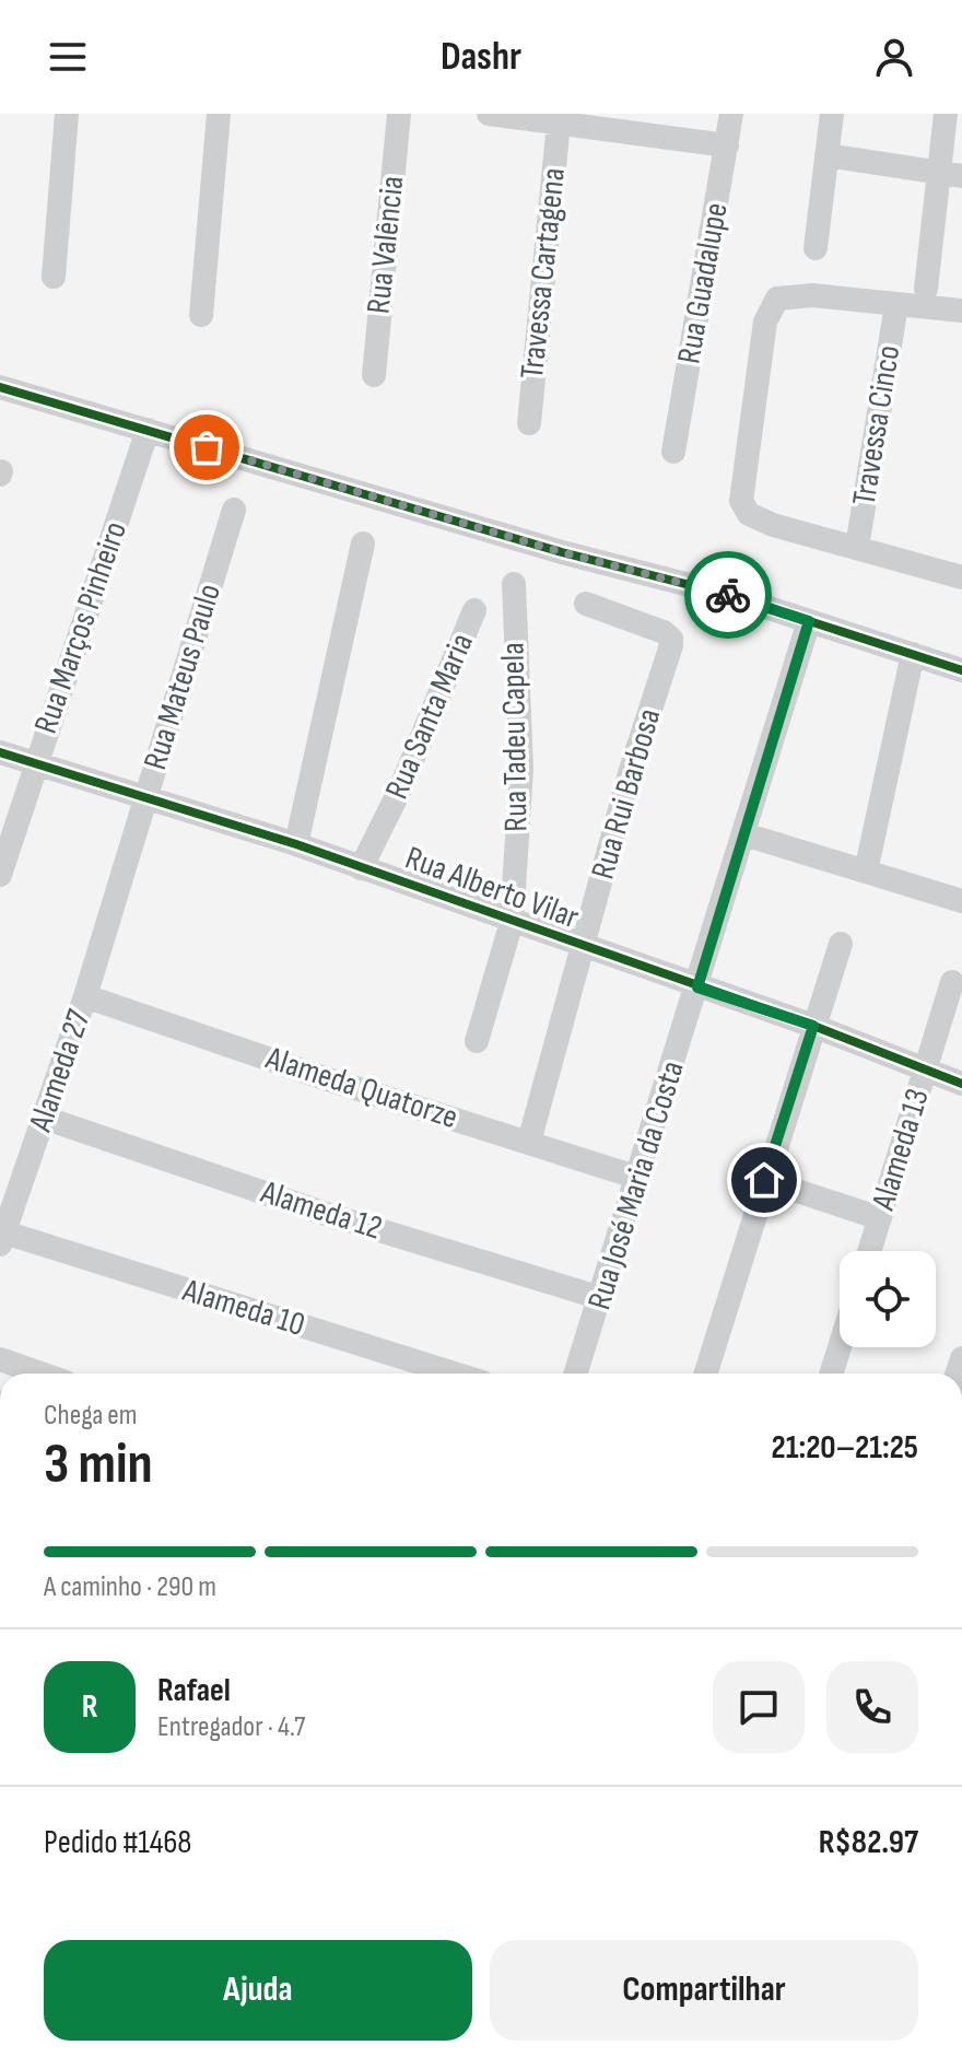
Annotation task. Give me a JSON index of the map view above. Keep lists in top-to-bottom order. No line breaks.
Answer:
{"streets":{"street":["Rua Valência","Travessa Cartagena","Rua Guadalupe","Travessa Cinco","Rua Marços Pinheiro","Rua Mateus Paulo","Rua Santa Maria","Rua Tadeu Capela","Rua Rui Barbosa","Rua Alberto Vilar","Alameda 27","Alameda Quatorze","Alameda 13","Rua José Maria da Costa","Alameda 12","Alameda 10"]},"crossings":[["Rua Marços Pinheiro","Rua Alberto Vilar"],["Rua Mateus Paulo","Rua Alberto Vilar"],["Rua Mateus Paulo","Alameda 27"],["Rua Mateus Paulo","Alameda Quatorze"],["Rua Santa Maria","Rua Alberto Vilar"],["Rua Tadeu Capela","Rua Alberto Vilar"],["Rua Rui Barbosa","Rua Alberto Vilar"],["Rua Rui Barbosa","Alameda Quatorze"],["Rua Alberto Vilar","Alameda 13"],["Rua Alberto Vilar","Rua José Maria da Costa"],["Alameda 27","Alameda Quatorze"],["Alameda 27","Alameda 12"],["Alameda 27","Alameda 10"],["Alameda Quatorze","Rua José Maria da Costa"],["Rua José Maria da Costa","Alameda 12"]],"page":{"header":"Dashr","heading":["3 min","Chega em","21:20–21:25"],"panel":["Rafael","Entregador · 4.7","Pedido #1468","R$82.97"],"bar":"A caminho · 290 m","round":"R","buttons":["Ajuda","Compartilhar"]}}
